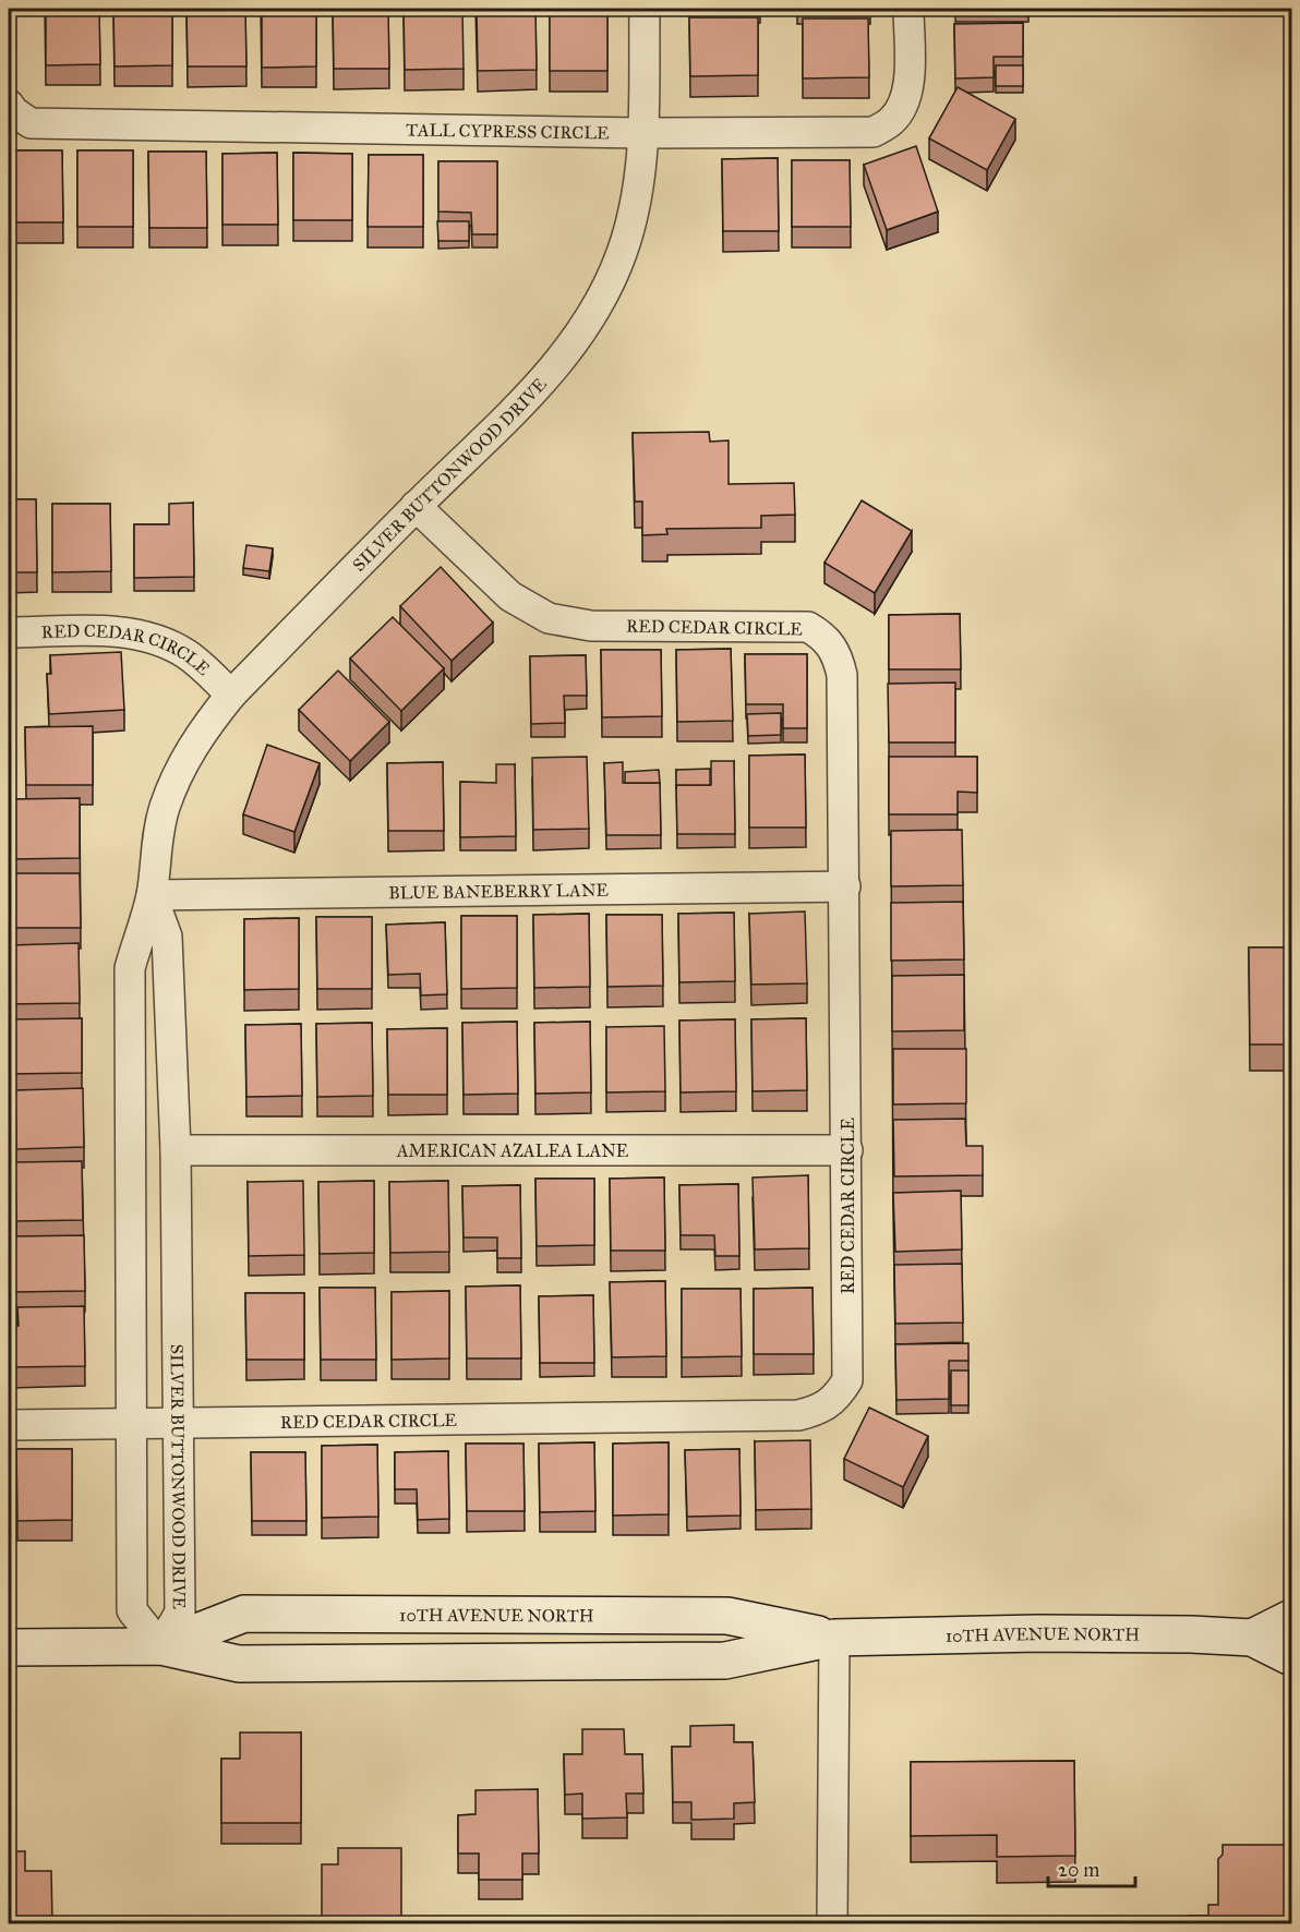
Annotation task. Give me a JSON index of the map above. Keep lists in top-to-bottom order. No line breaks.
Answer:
{"streets":{"street":["TALL CYPRESS CIRCLE","SILVER BUTTONWOOD DRIVE","RED CEDAR CIRCLE","BLUE BANEBERRY LANE","AMERICAN AZALEA LANE","10TH AVENUE NORTH"]},"crossings":[["TALL CYPRESS CIRCLE","SILVER BUTTONWOOD DRIVE"],["SILVER BUTTONWOOD DRIVE","RED CEDAR CIRCLE"],["SILVER BUTTONWOOD DRIVE","BLUE BANEBERRY LANE"],["SILVER BUTTONWOOD DRIVE","AMERICAN AZALEA LANE"],["SILVER BUTTONWOOD DRIVE","10TH AVENUE NORTH"],["RED CEDAR CIRCLE","BLUE BANEBERRY LANE"],["RED CEDAR CIRCLE","AMERICAN AZALEA LANE"]],"scale_bar":"20 m"}
